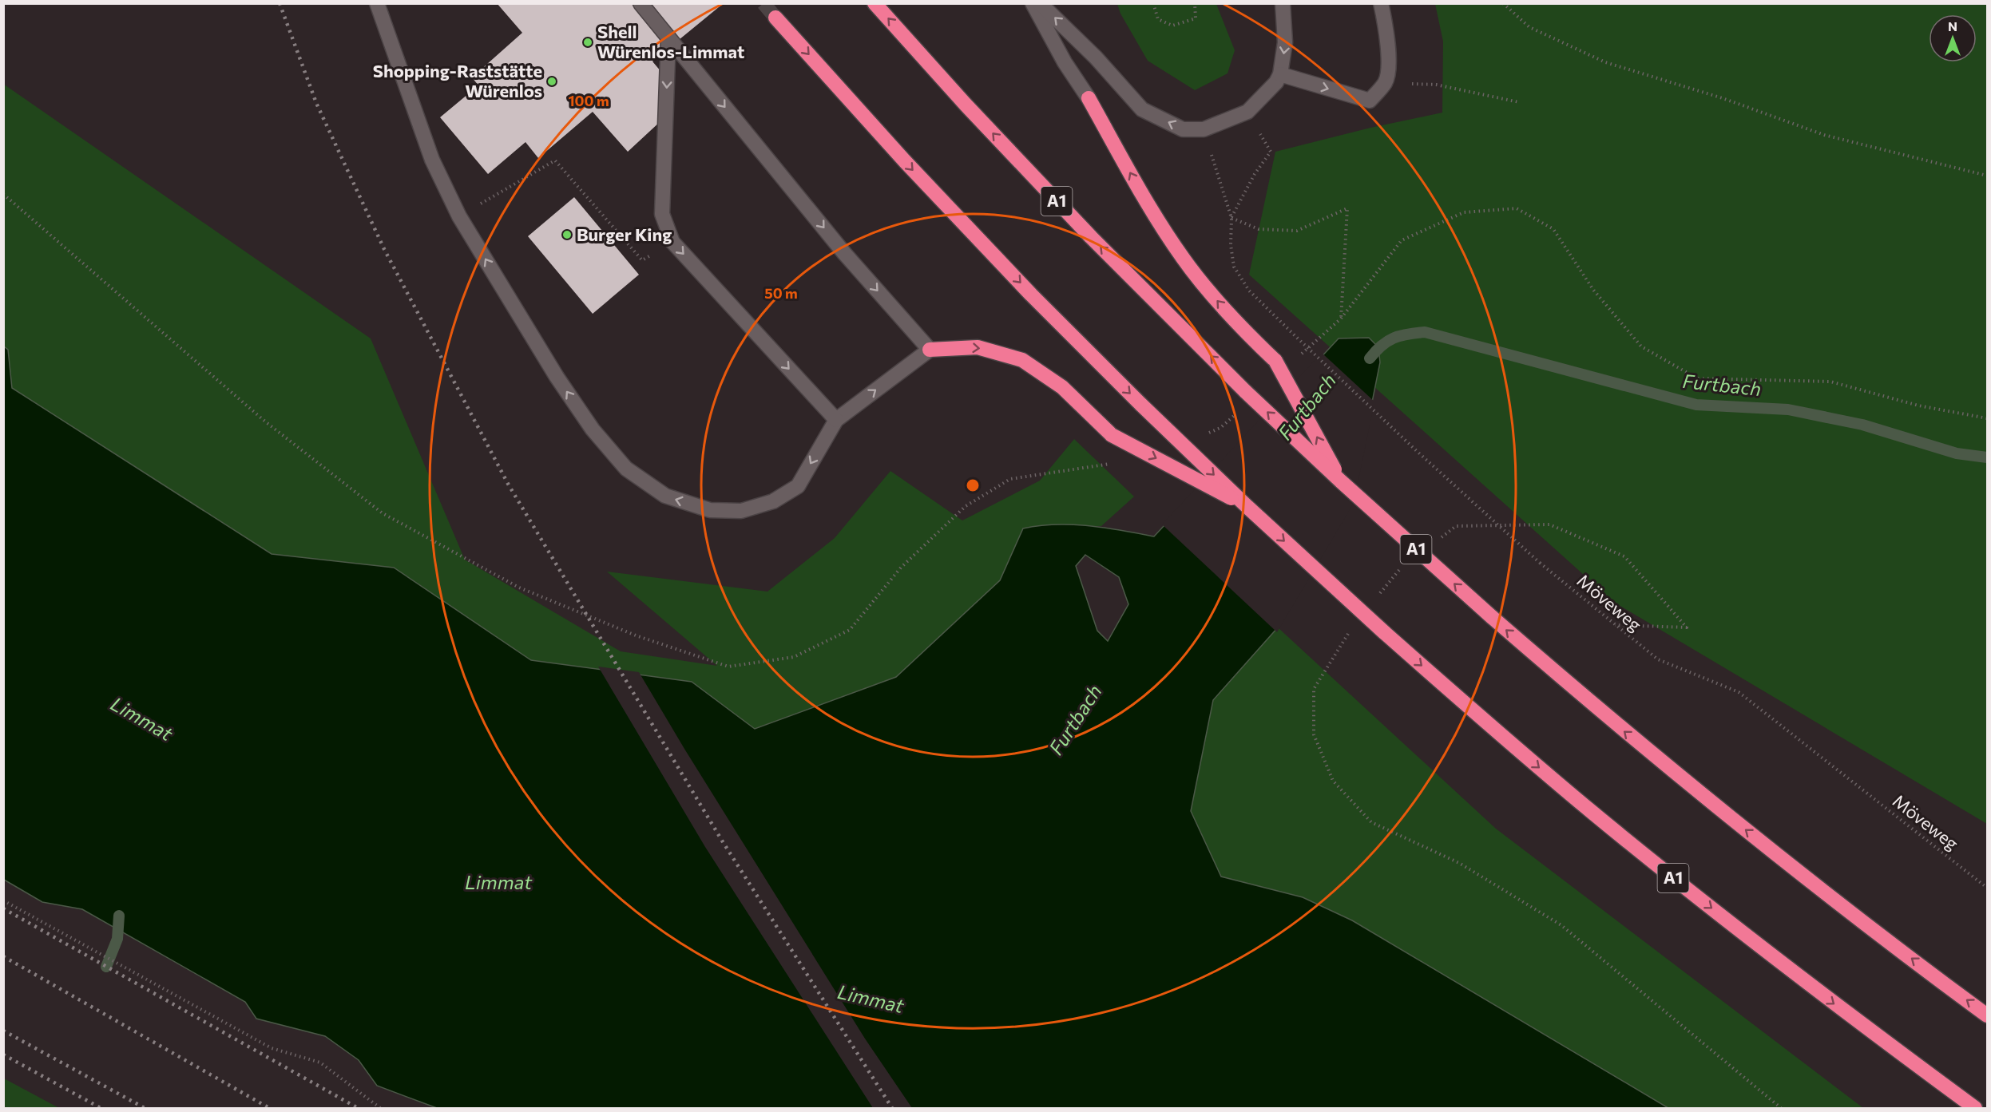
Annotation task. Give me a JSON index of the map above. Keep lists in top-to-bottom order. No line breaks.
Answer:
{"streets":{"highway":["A1"],"path":["Möveweg"]},"water":["Furtbach","Limmat"],"places":["Shell Würenlos-Limmat","Shopping-Raststätte Würenlos","Burger King"],"north":"top","rings":["100 m","50 m"]}
